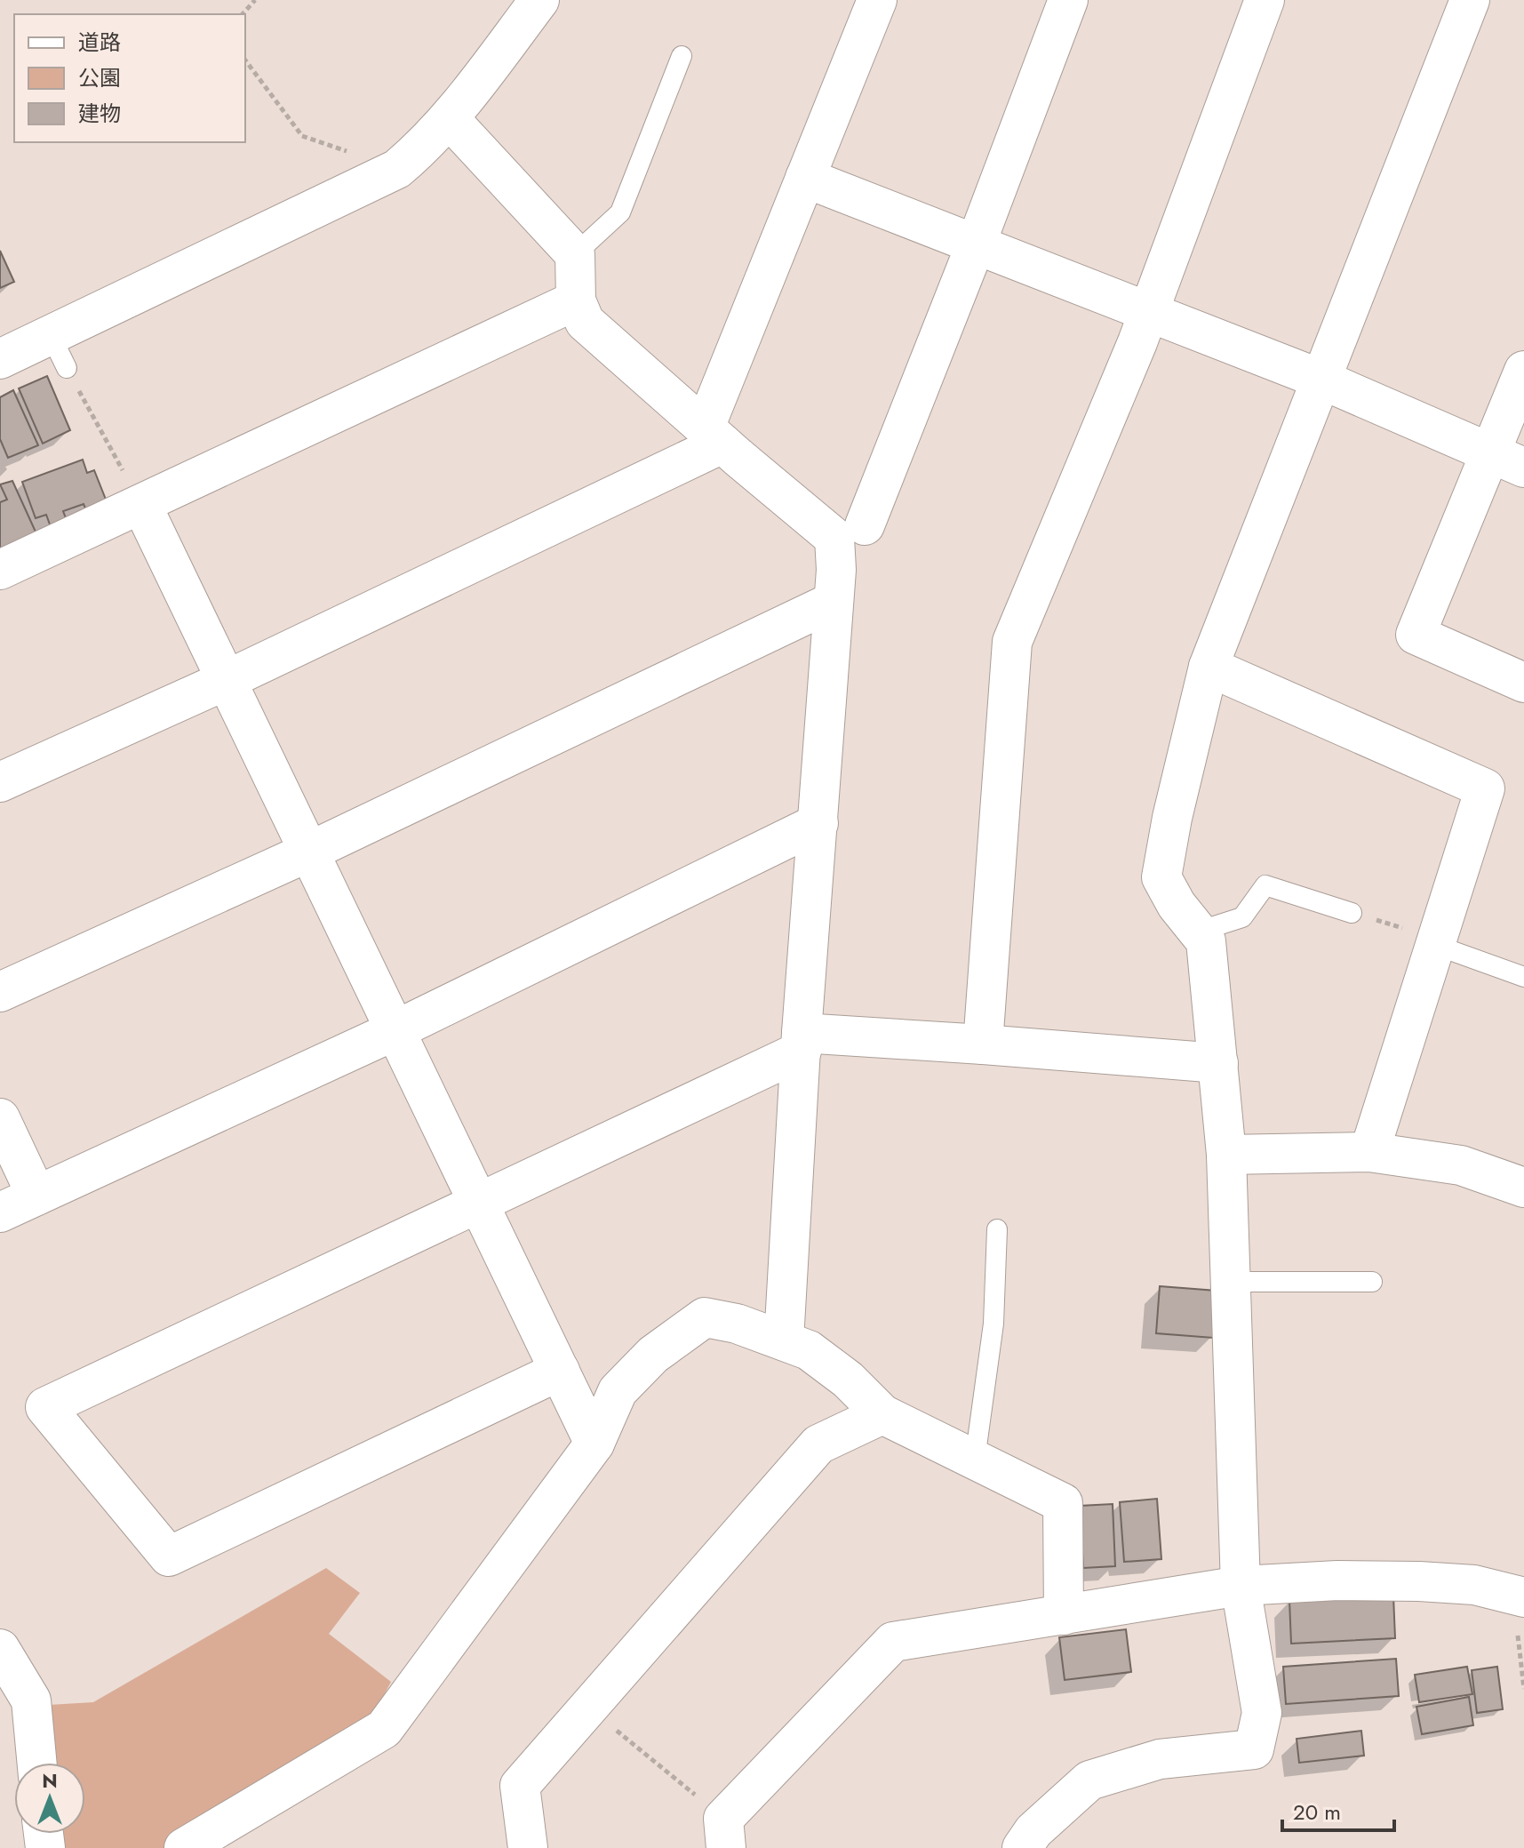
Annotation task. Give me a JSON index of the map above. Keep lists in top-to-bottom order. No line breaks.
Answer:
{"legend":["道路","公園","建物"],"scale_bar":"20 m","north":"top"}
